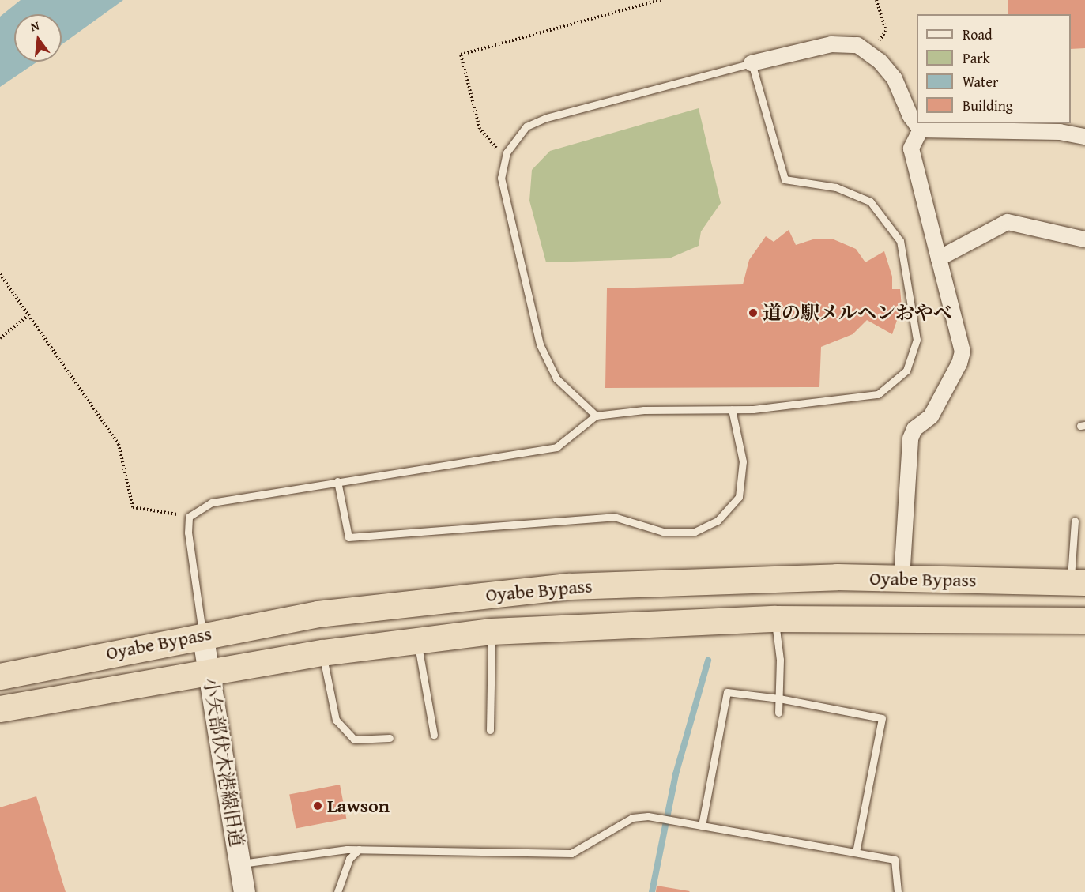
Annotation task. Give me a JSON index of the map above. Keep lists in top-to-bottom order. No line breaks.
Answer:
{"streets":{"highway":["Oyabe Bypass"],"street":["小矢部伏木港線旧道"]},"crossings":[["Oyabe Bypass","小矢部伏木港線旧道"]],"places":["道の駅メルヘンおやべ","Lawson"],"legend":["Road","Park","Water","Building"],"north":"top"}
